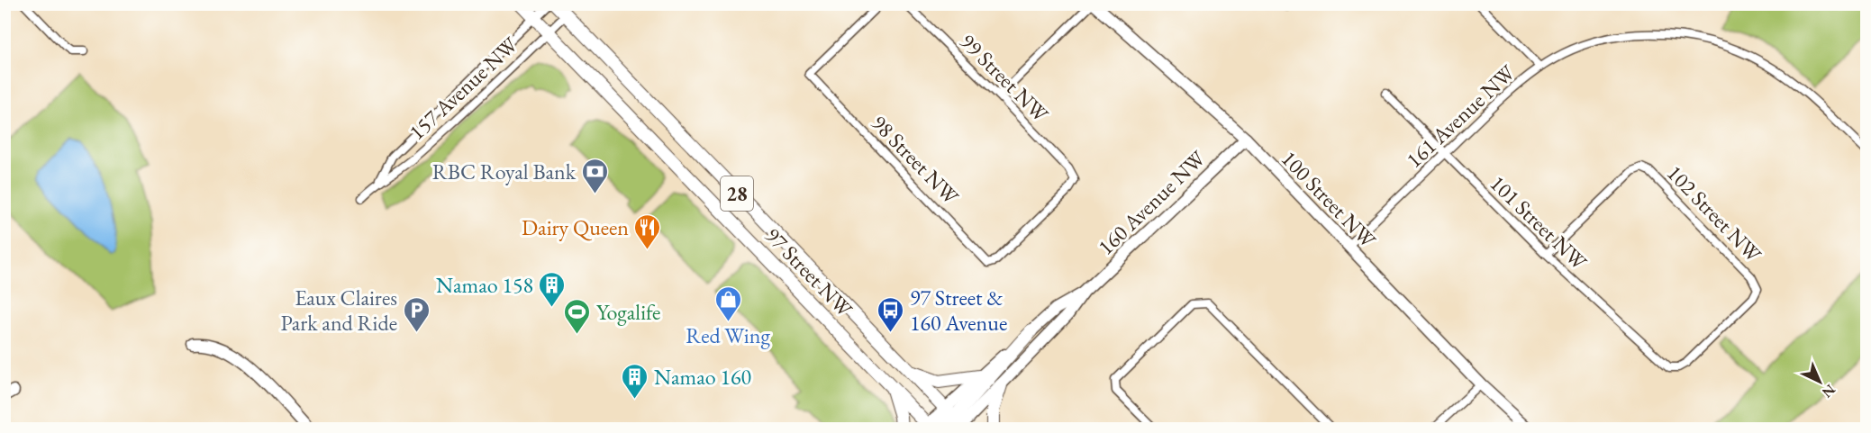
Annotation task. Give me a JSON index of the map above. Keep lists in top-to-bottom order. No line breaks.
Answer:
{"streets":{"main road":["28","97 Street NW"],"street":["99 Street NW","157 Avenue NW","161 Avenue NW","98 Street NW","100 Street NW","160 Avenue NW","102 Street NW","101 Street NW"]},"crossings":[["99 Street NW","98 Street NW"],["157 Avenue NW","97 Street NW"],["161 Avenue NW","100 Street NW"],["161 Avenue NW","101 Street NW"],["100 Street NW","160 Avenue NW"],["160 Avenue NW","97 Street NW"],["102 Street NW","101 Street NW"]],"places":{"bank":["RBC Royal Bank"],"restaurant":["Dairy Queen"],"building":["Namao 158","Namao 160"],"shop":["Red Wing"],"parking":["Eaux Claires Park and Ride"],"bus stop":["97 Street & 160 Avenue"],"sports":["Yogalife"]},"north":"bottom right"}
